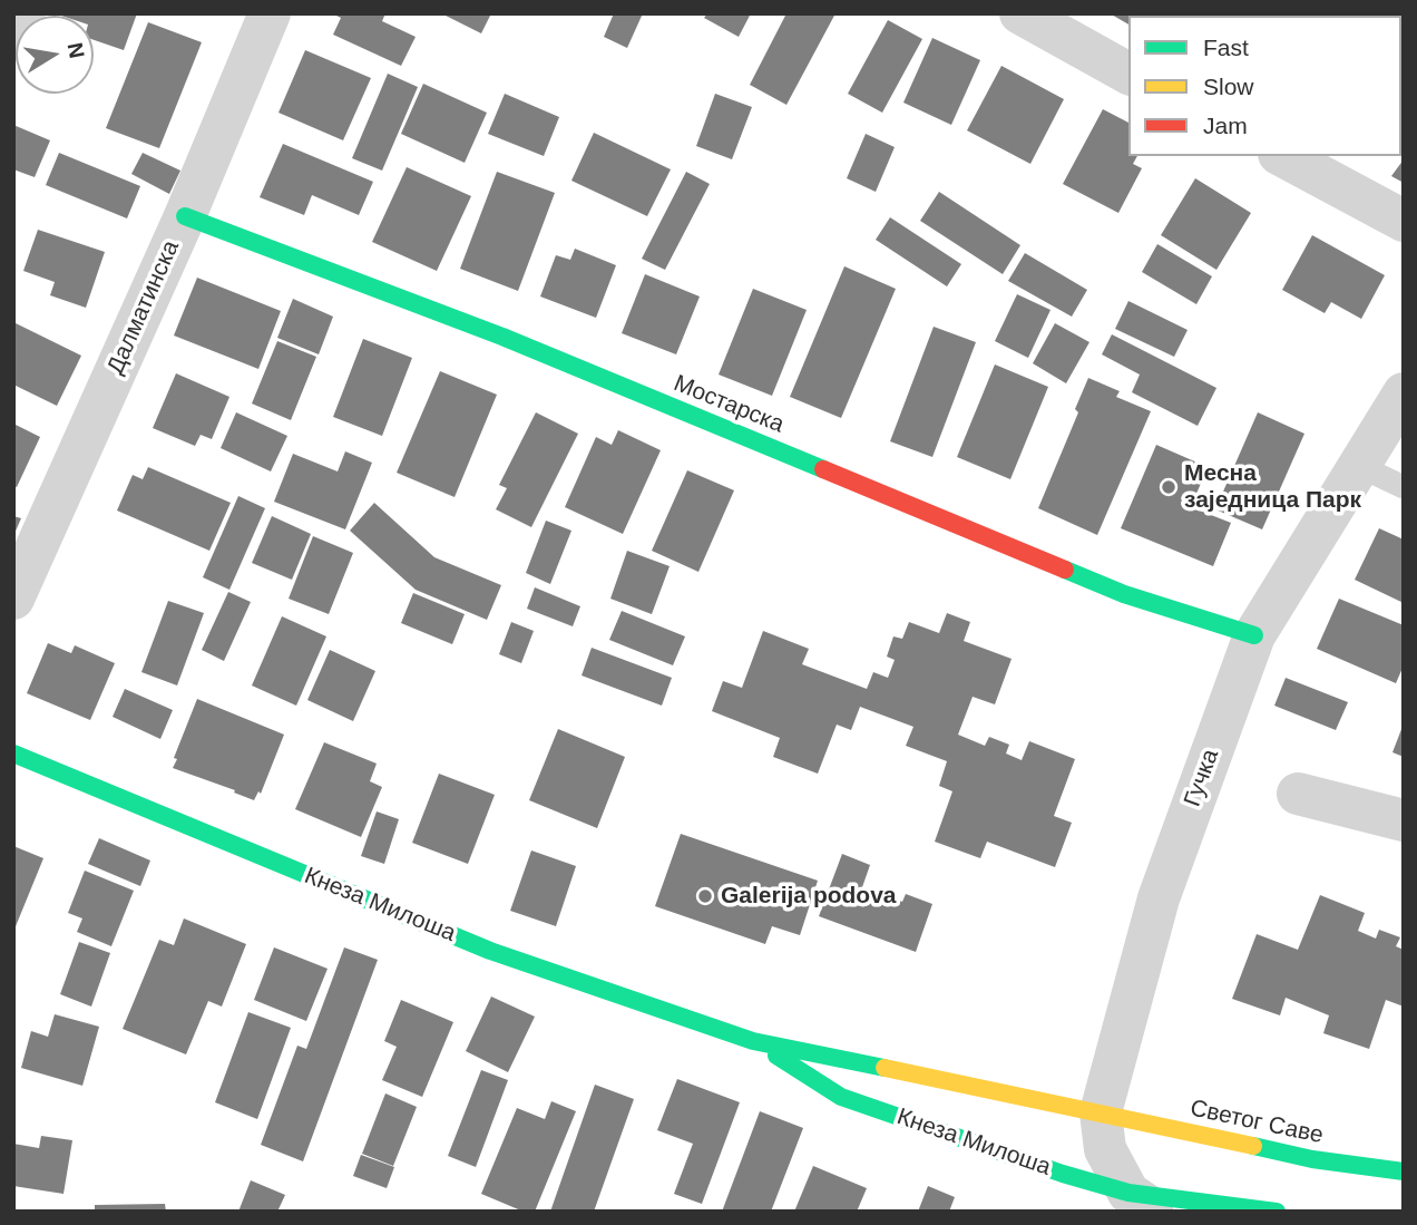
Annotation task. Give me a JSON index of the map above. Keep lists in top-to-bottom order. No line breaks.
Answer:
{"streets":{"main road":["Мостарска","Кнеза Милоша","Светог Саве"],"street":["Далматинска","Гучка"]},"crossings":[["Далматинска","Мостарска"],["Мостарска","Гучка"],["Гучка","Кнеза Милоша"],["Гучка","Светог Саве"],["Кнеза Милоша","Светог Саве"]],"places":["Месна заједница Парк","Galerija podova"],"legend":["Fast","Slow","Jam"],"north":"right"}
